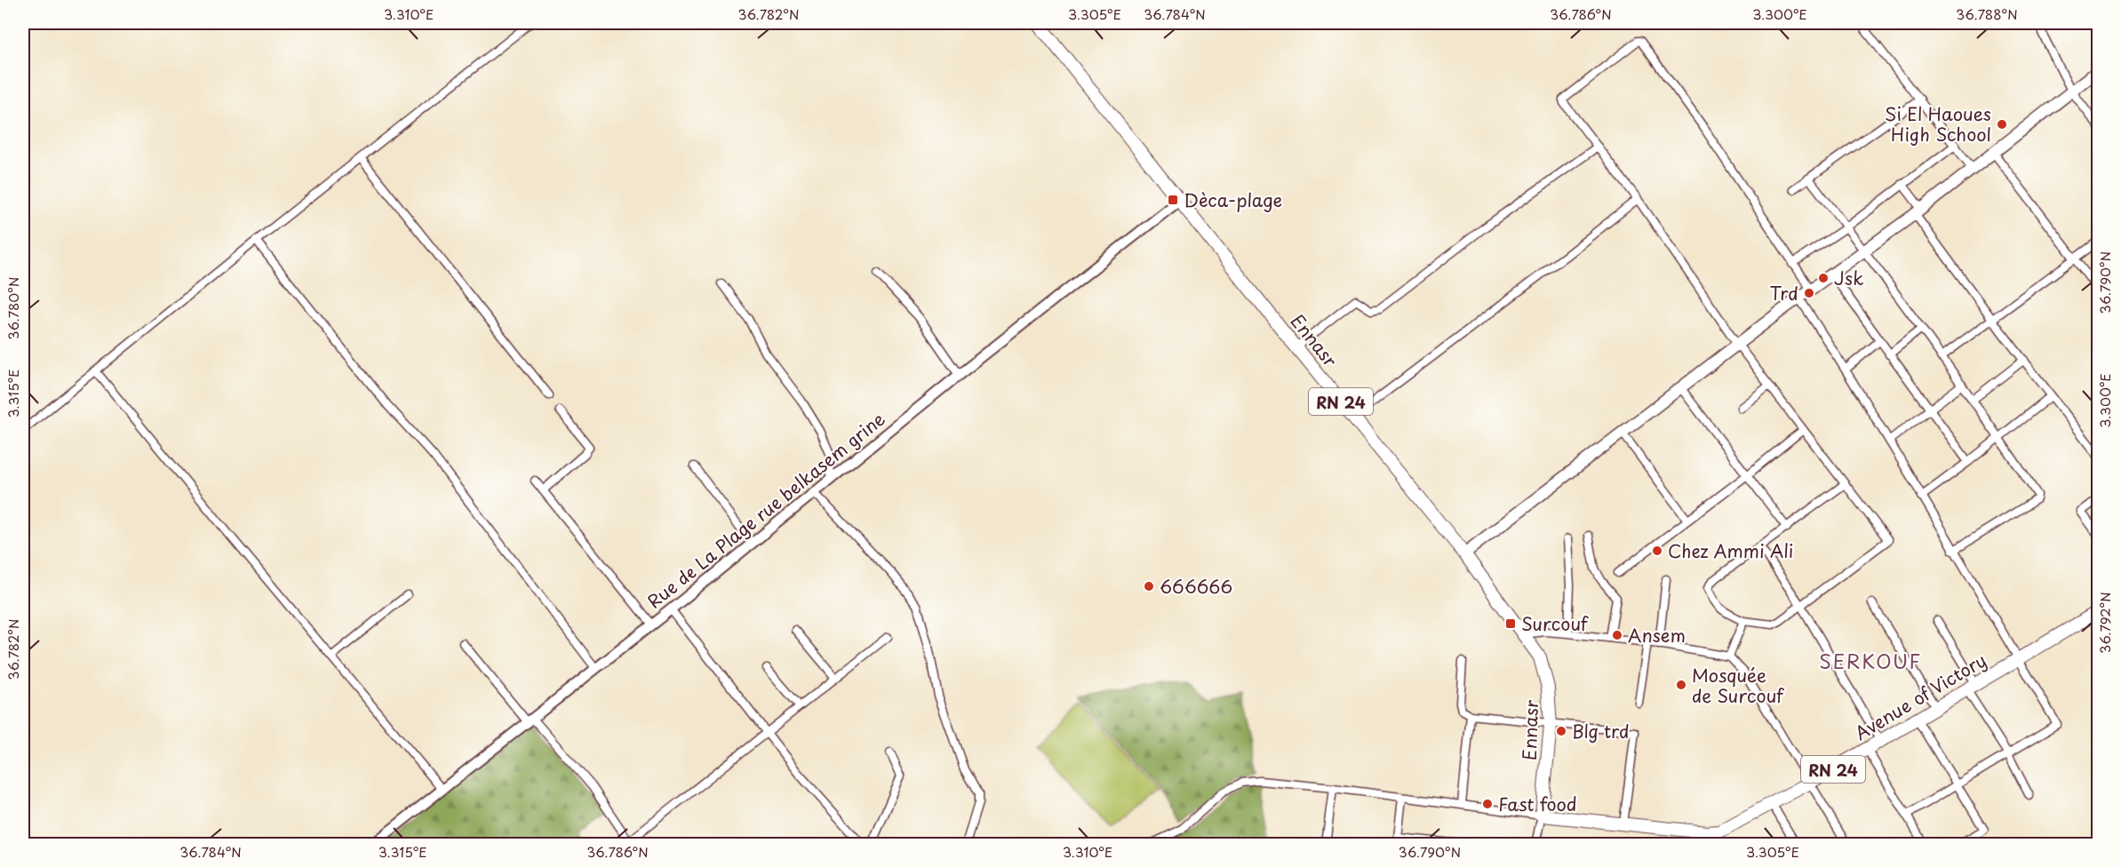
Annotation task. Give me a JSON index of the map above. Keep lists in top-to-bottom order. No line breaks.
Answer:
{"streets":{"main road":["Ennasr","RN 24","Avenue of Victory"],"street":["Rue de La Plage rue belkasem grine"]},"crossings":[["Ennasr","Rue de La Plage rue belkasem grine"],["Ennasr","Avenue of Victory"]],"districts":["SERKOUF"],"places":{"other":["Si El Haoues High School","Jsk","Trd","Chez Ammi Ali","666666","Ansem","Mosquée de Surcouf","Blg trd","Fast food"],"transit":["Dèca-plage","Surcouf"]},"coordinates":["3.310°E","36.782°N","3.305°E","36.784°N","36.786°N","3.300°E","36.788°N","36.790°N","36.780°N","3.315°E","36.792°N"]}
